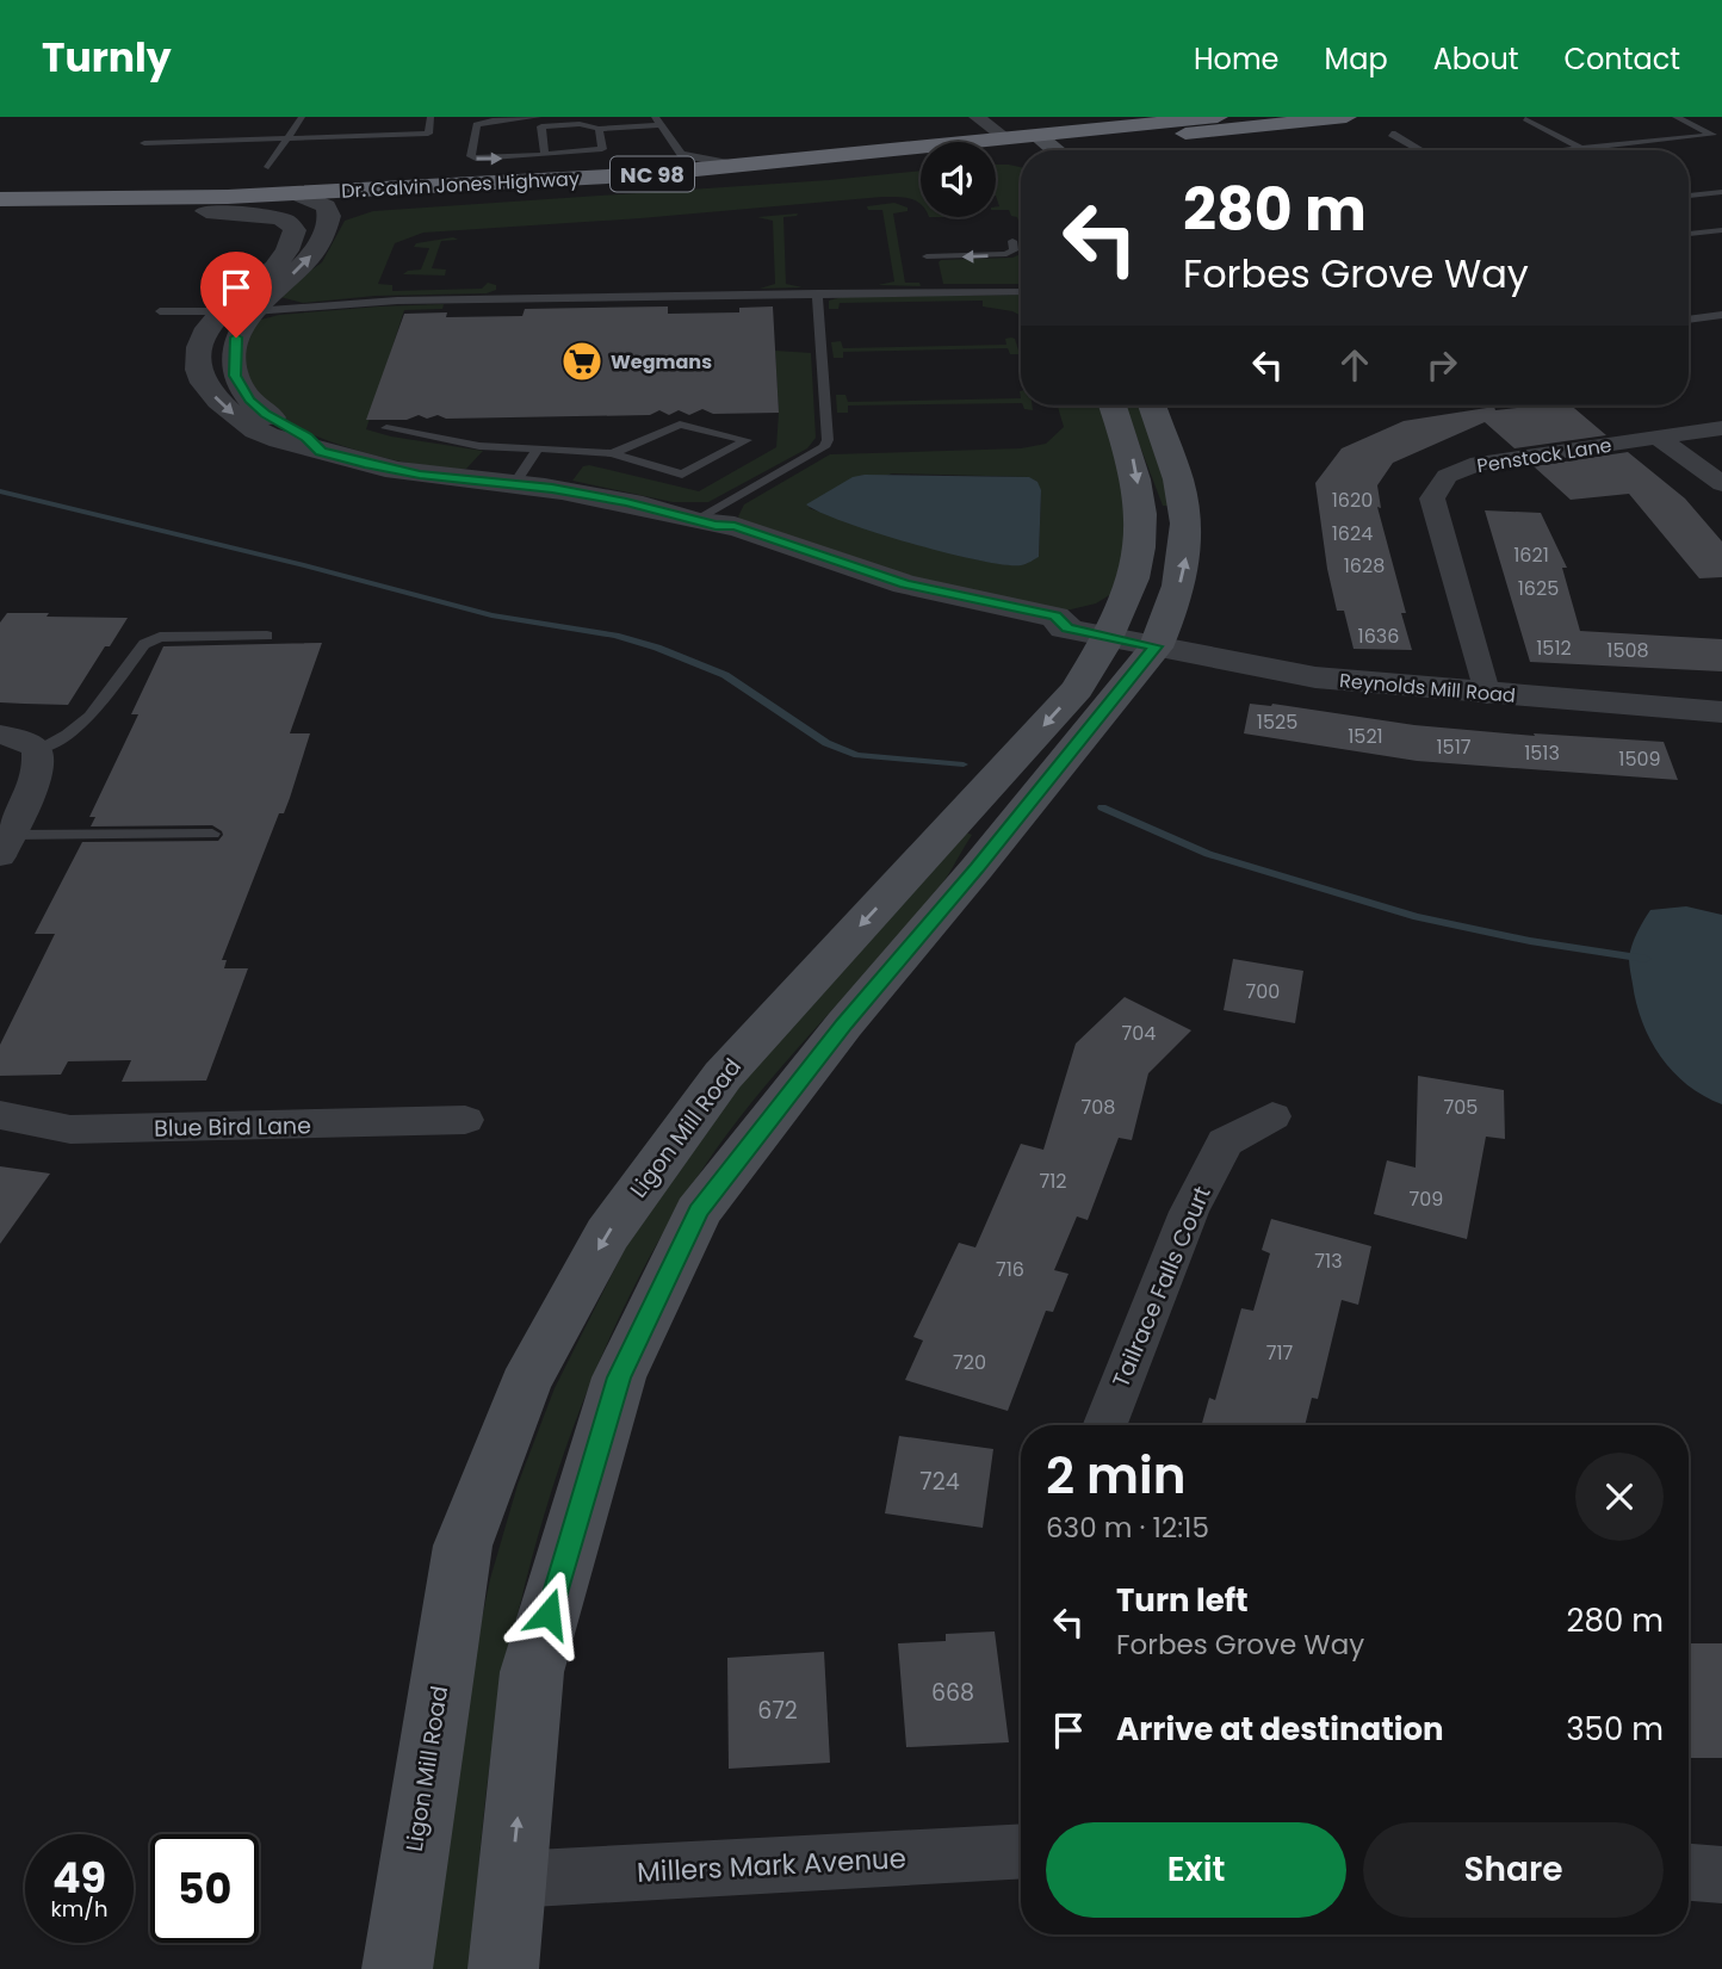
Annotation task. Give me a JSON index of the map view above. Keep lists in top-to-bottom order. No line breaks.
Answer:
{"streets":{"highway":["NC 98","Dr. Calvin Jones Highway"],"main road":["Ligon Mill Road"],"street":["Penstock Lane","Reynolds Mill Road","Blue Bird Lane","Tailrace Falls Court","Millers Mark Avenue"]},"crossings":[["Dr. Calvin Jones Highway","Reynolds Mill Road"],["Penstock Lane","Reynolds Mill Road"],["Reynolds Mill Road","Ligon Mill Road"],["Ligon Mill Road","Millers Mark Avenue"]],"places":{"supermarket":["Wegmans"]},"house_numbers":["1620","1624","1621","1628","1625","1636","1512","1508","1525","1521","1517","1513","1509","700","704","708","705","712","709","713","716","717","720","724","668","672"],"page":{"header":"Turnly","nav":["Home","Map","About","Contact"],"turn":["280 m","Forbes Grove Way"],"heading":["2 min","630 m · 12:15"],"list":[{"name":"Turn left","note":"Forbes Grove Way","value":"280 m"},{"name":"Arrive at destination","value":"350 m"}],"buttons":["Exit","Share"],"speed":"49 km/h","limit":"50"}}
